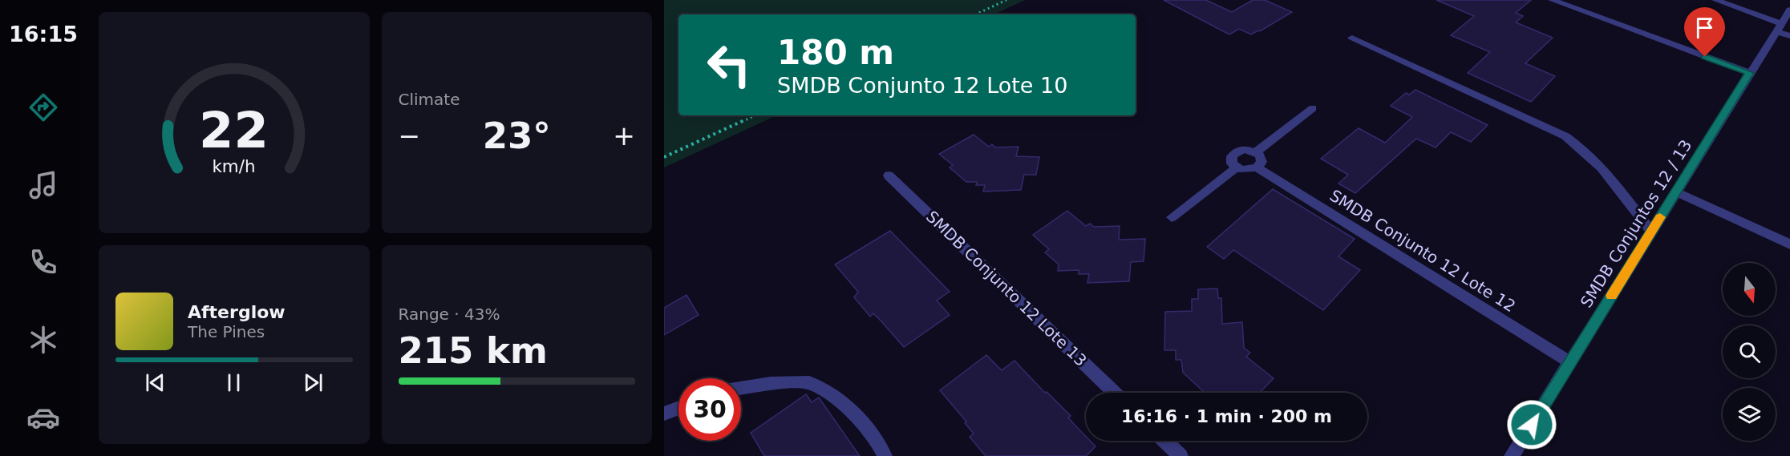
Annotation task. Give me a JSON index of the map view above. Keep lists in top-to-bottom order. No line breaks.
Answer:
{"streets":{"street":["SMDB Conjuntos 12 / 13","SMDB Conjunto 12 Lote 12","SMDB Conjunto 12 Lote 13"]},"crossings":[["SMDB Conjuntos 12 / 13","SMDB Conjunto 12 Lote 12"]],"north":"bottom","page":{"tabs":"16:15","tile":["Climate",["Range · 43%","215 km"]],"turn":["180 m","SMDB Conjunto 12 Lote 10"],"heat":["−","23°","+"],"song":["Afterglow","The Pines"],"limit":"30","trip":"16:16 · 1 min · 200 m","gauge":["22","km/h"]}}
